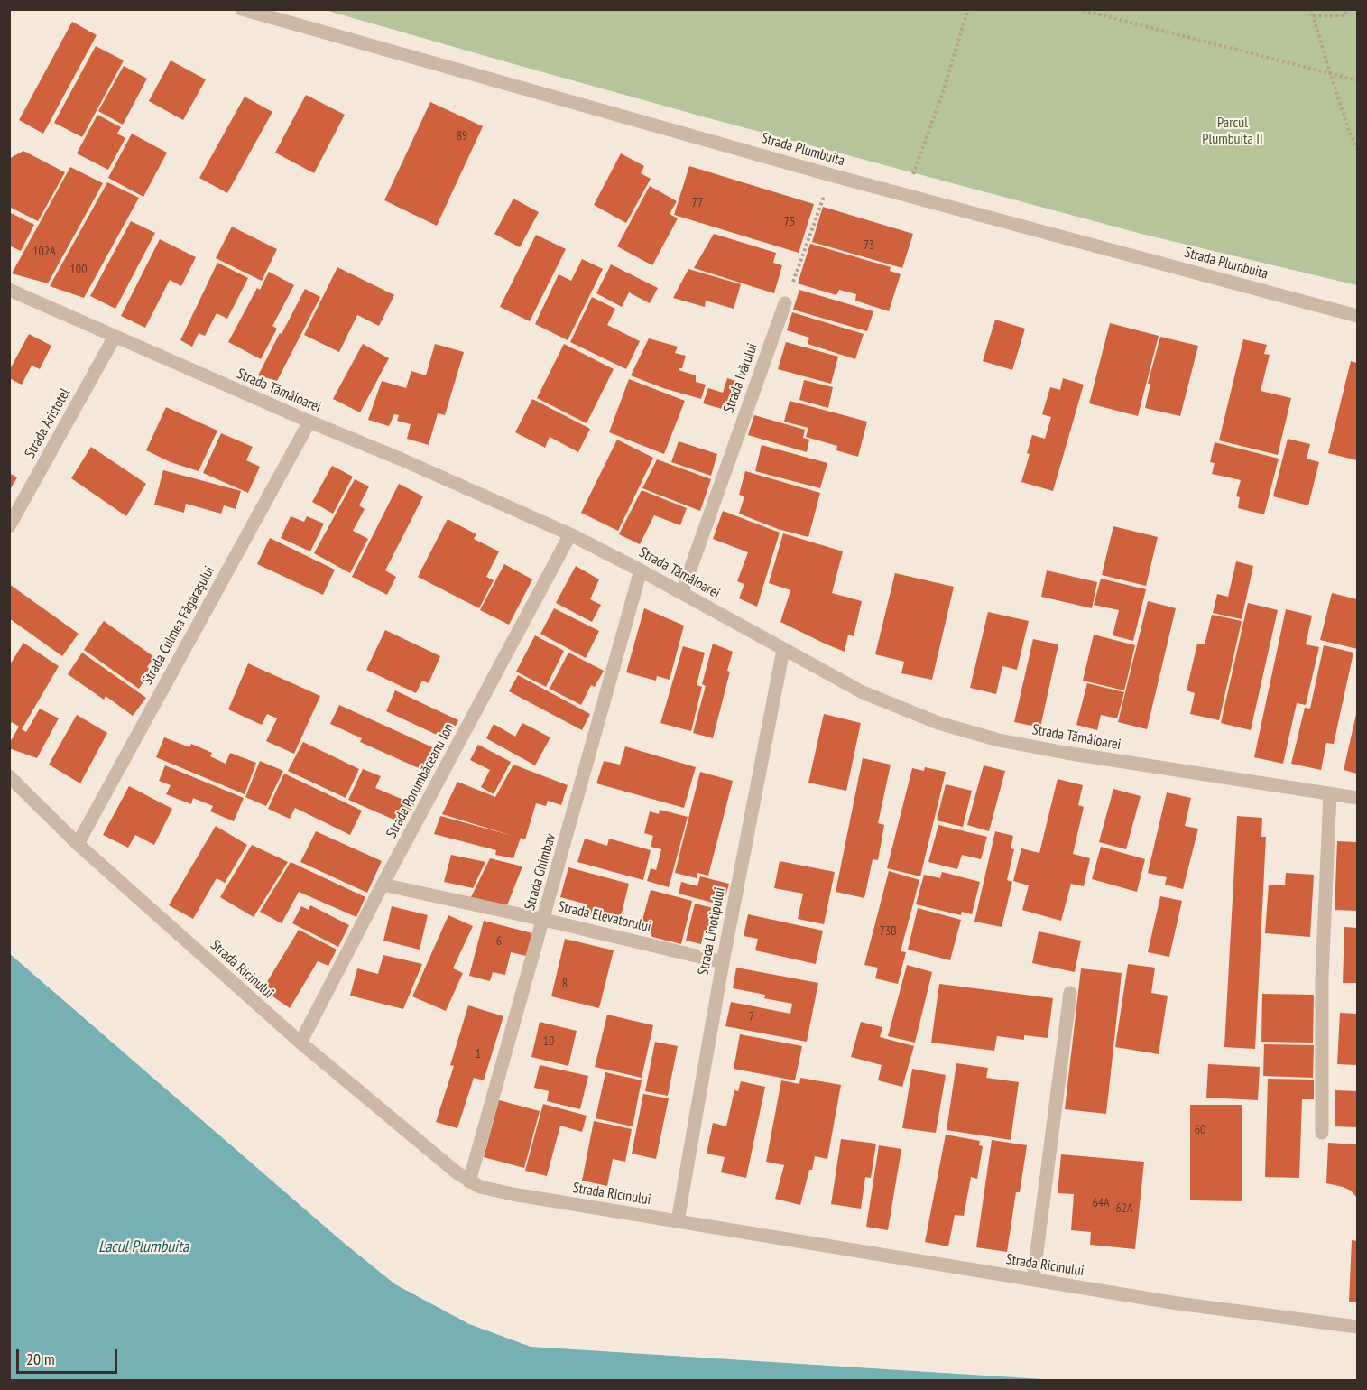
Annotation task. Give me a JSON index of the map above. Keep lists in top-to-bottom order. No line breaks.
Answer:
{"streets":{"street":["Strada Plumbuita","Strada Ivărului","Strada Tămâioarei","Strada Aristotel","Strada Culmea Făgărașului","Strada Porumbăceanu Ion","Strada Ghimbav","Strada Elevatorului","Strada Linotipului","Strada Ricinului"]},"crossings":[["Strada Ivărului","Strada Tămâioarei"],["Strada Tămâioarei","Strada Aristotel"],["Strada Tămâioarei","Strada Culmea Făgărașului"],["Strada Tămâioarei","Strada Porumbăceanu Ion"],["Strada Tămâioarei","Strada Ghimbav"],["Strada Tămâioarei","Strada Linotipului"],["Strada Culmea Făgărașului","Strada Ricinului"],["Strada Porumbăceanu Ion","Strada Elevatorului"],["Strada Porumbăceanu Ion","Strada Ricinului"],["Strada Ghimbav","Strada Elevatorului"],["Strada Ghimbav","Strada Ricinului"],["Strada Elevatorului","Strada Linotipului"],["Strada Linotipului","Strada Ricinului"]],"water":["Lacul Plumbuita"],"parks":["Parcul Plumbuita II"],"house_numbers":["89","77","75","73","102A","100","73B","6","8","7","10","1","60","64A","62A"],"scale_bar":"20 m"}
